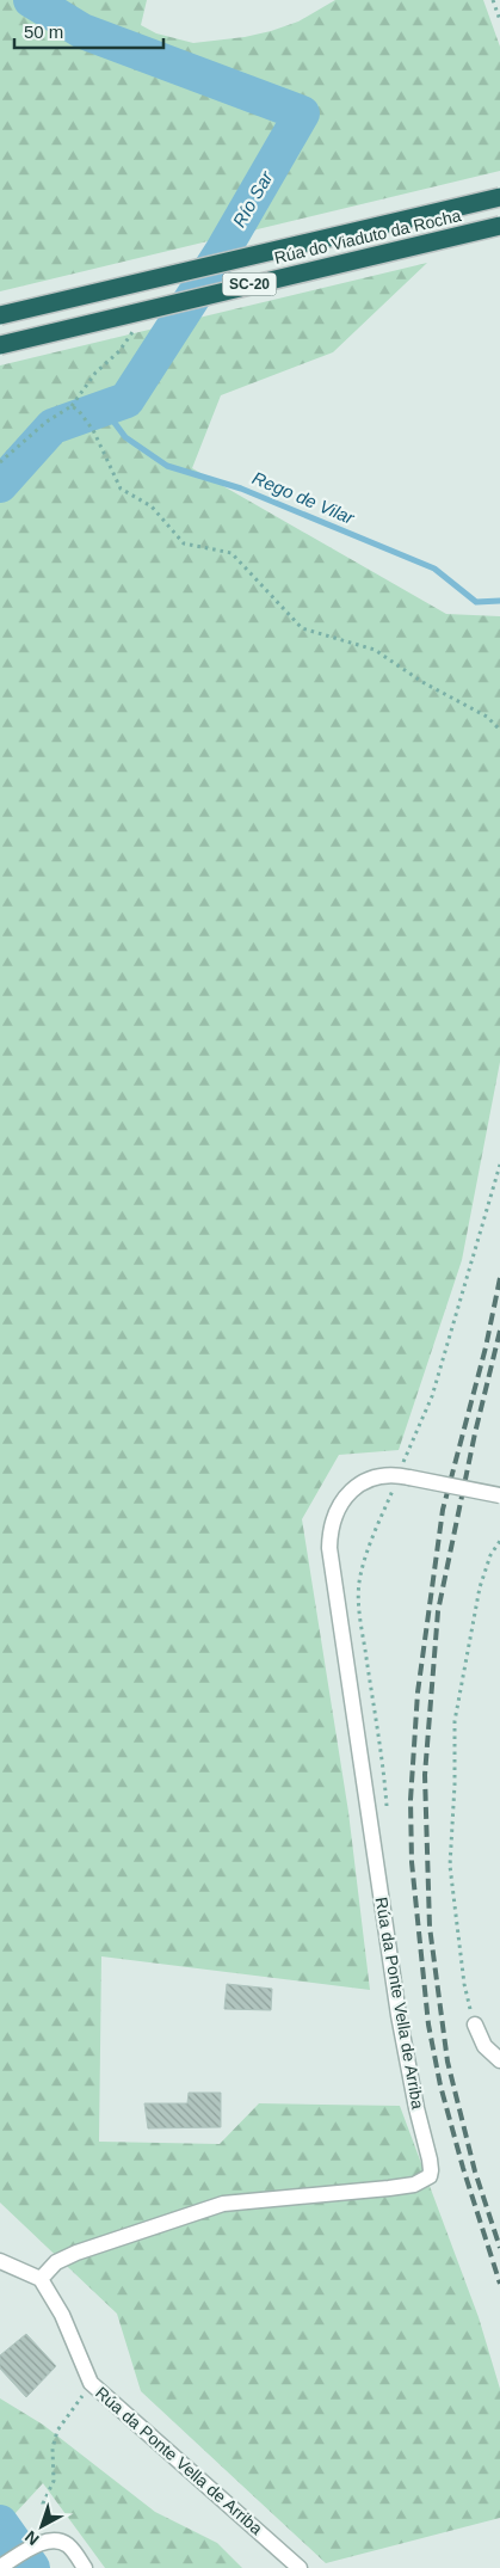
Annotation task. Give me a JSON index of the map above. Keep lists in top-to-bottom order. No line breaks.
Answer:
{"streets":{"highway":["Rúa do Viaduto da Rocha","SC-20"],"street":["Rúa da Ponte Vella de Arriba"]},"water":["Río Sar","Rego de Vilar"],"scale_bar":"50 m","north":"bottom left"}
